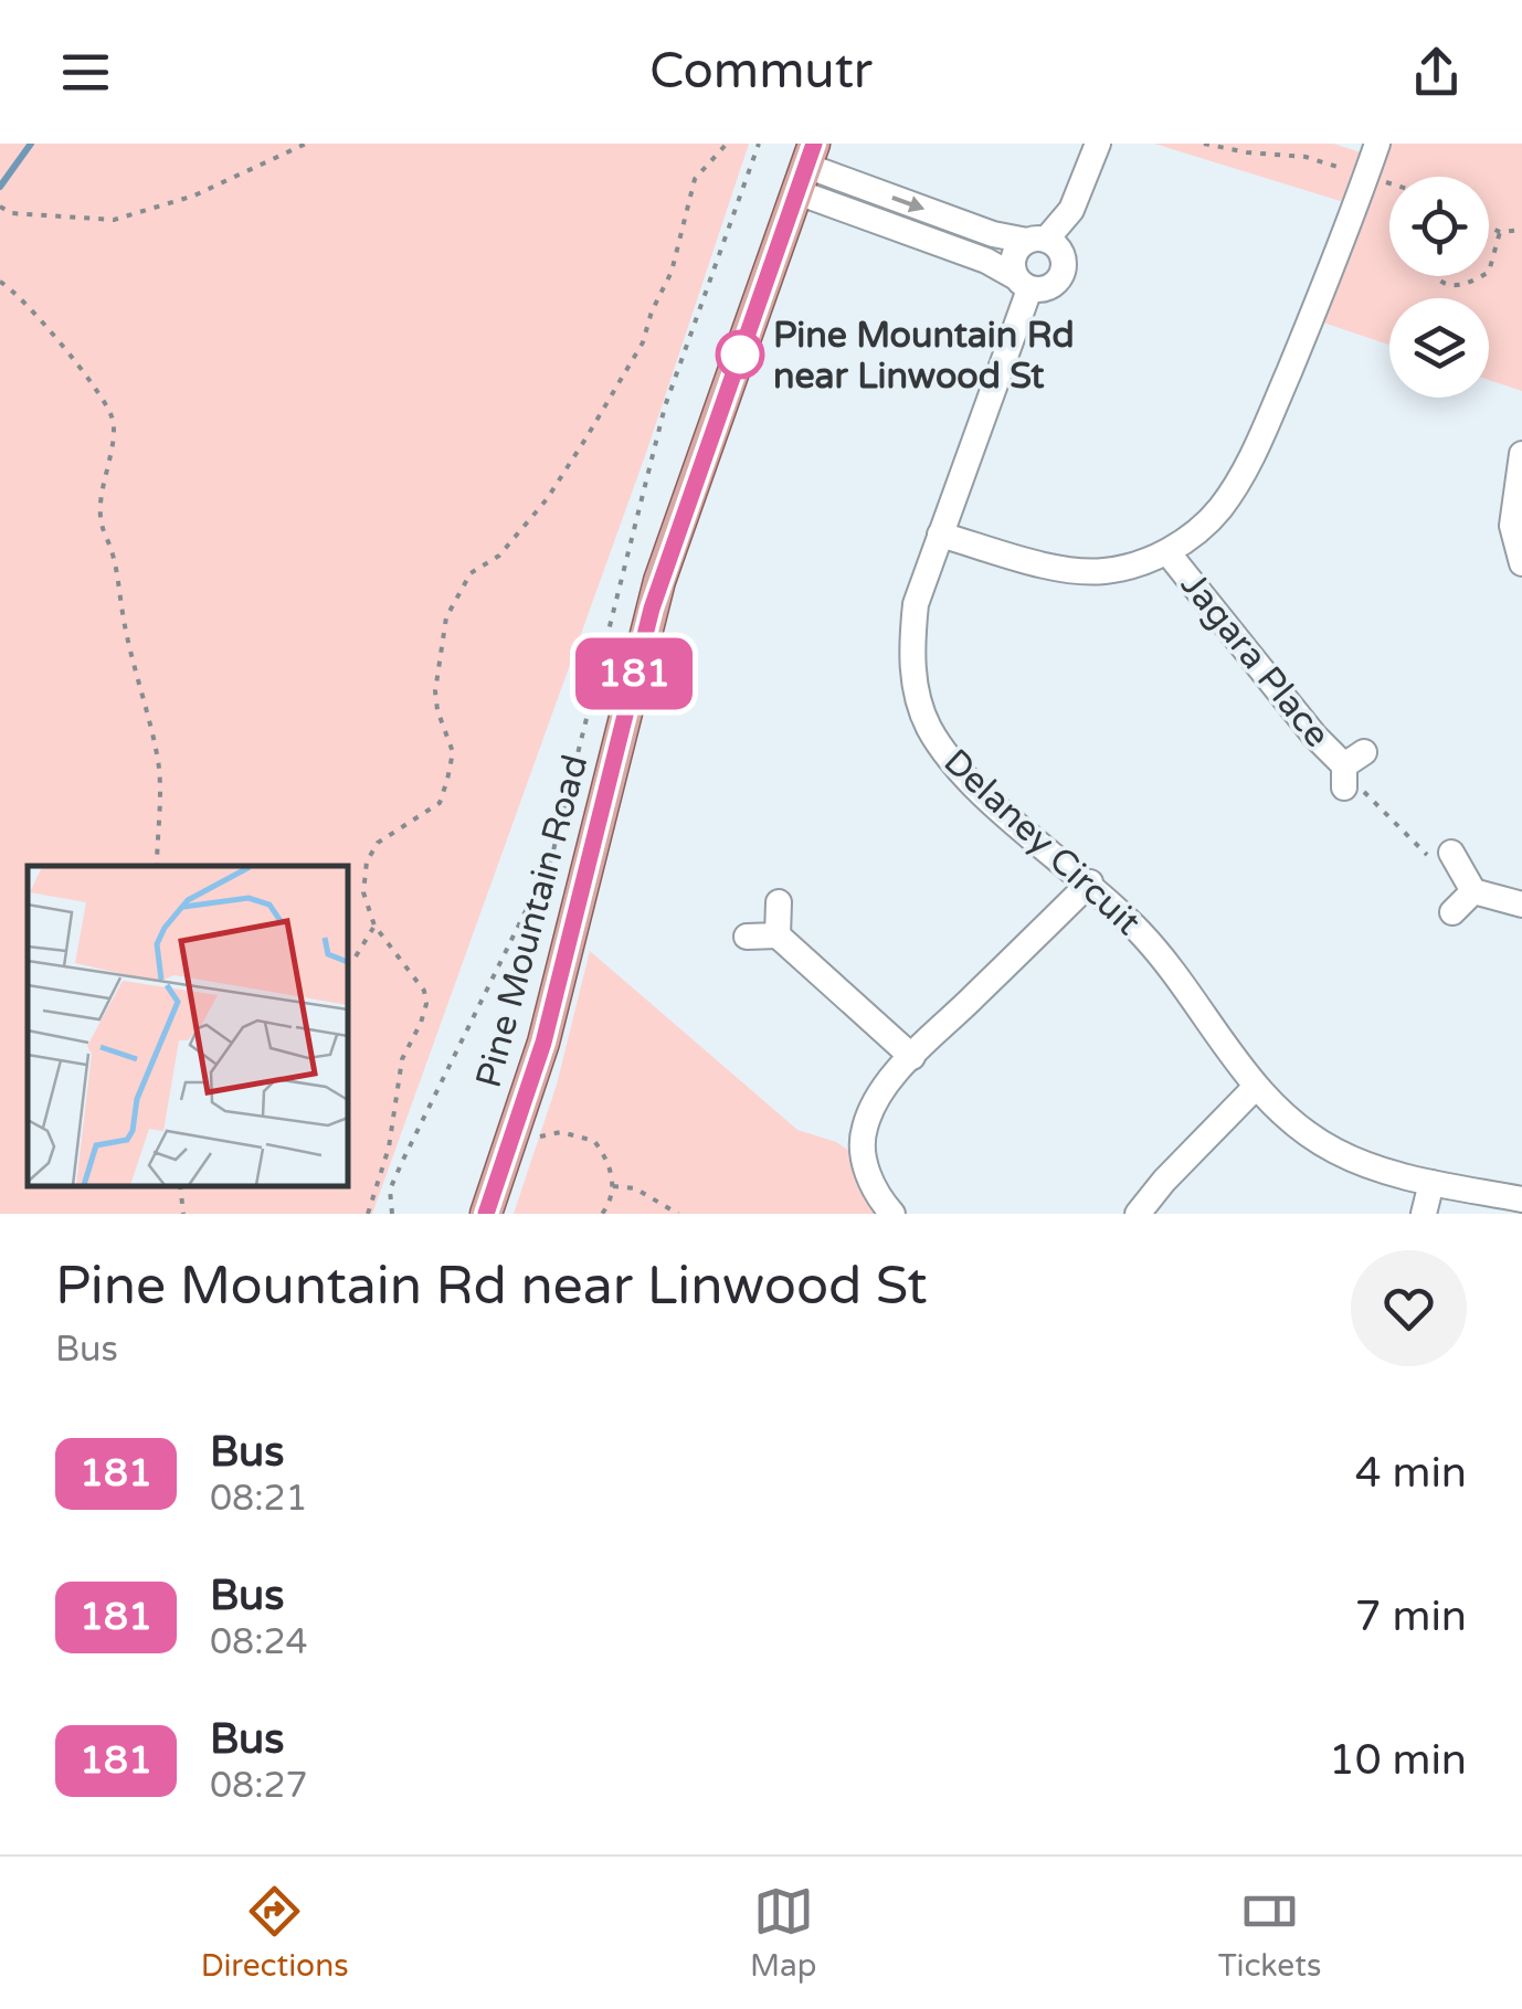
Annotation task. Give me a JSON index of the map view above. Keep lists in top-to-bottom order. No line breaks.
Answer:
{"streets":{"main road":["Pine Mountain Road"],"street":["Jagara Place","Delaney Circuit"]},"places":["Pine Mountain Rd near Linwood St"],"lines":["bus line 181"],"page":{"header":"Commutr","on_map":"181","heading":["Pine Mountain Rd near Linwood St","Bus"],"list":[{"mark":"181","name":"Bus","note":"08:21","value":"4 min"},{"mark":"181","name":"Bus","note":"08:24","value":"7 min"},{"mark":"181","name":"Bus","note":"08:27","value":"10 min"}],"tabs":["Directions","Map","Tickets"]}}
